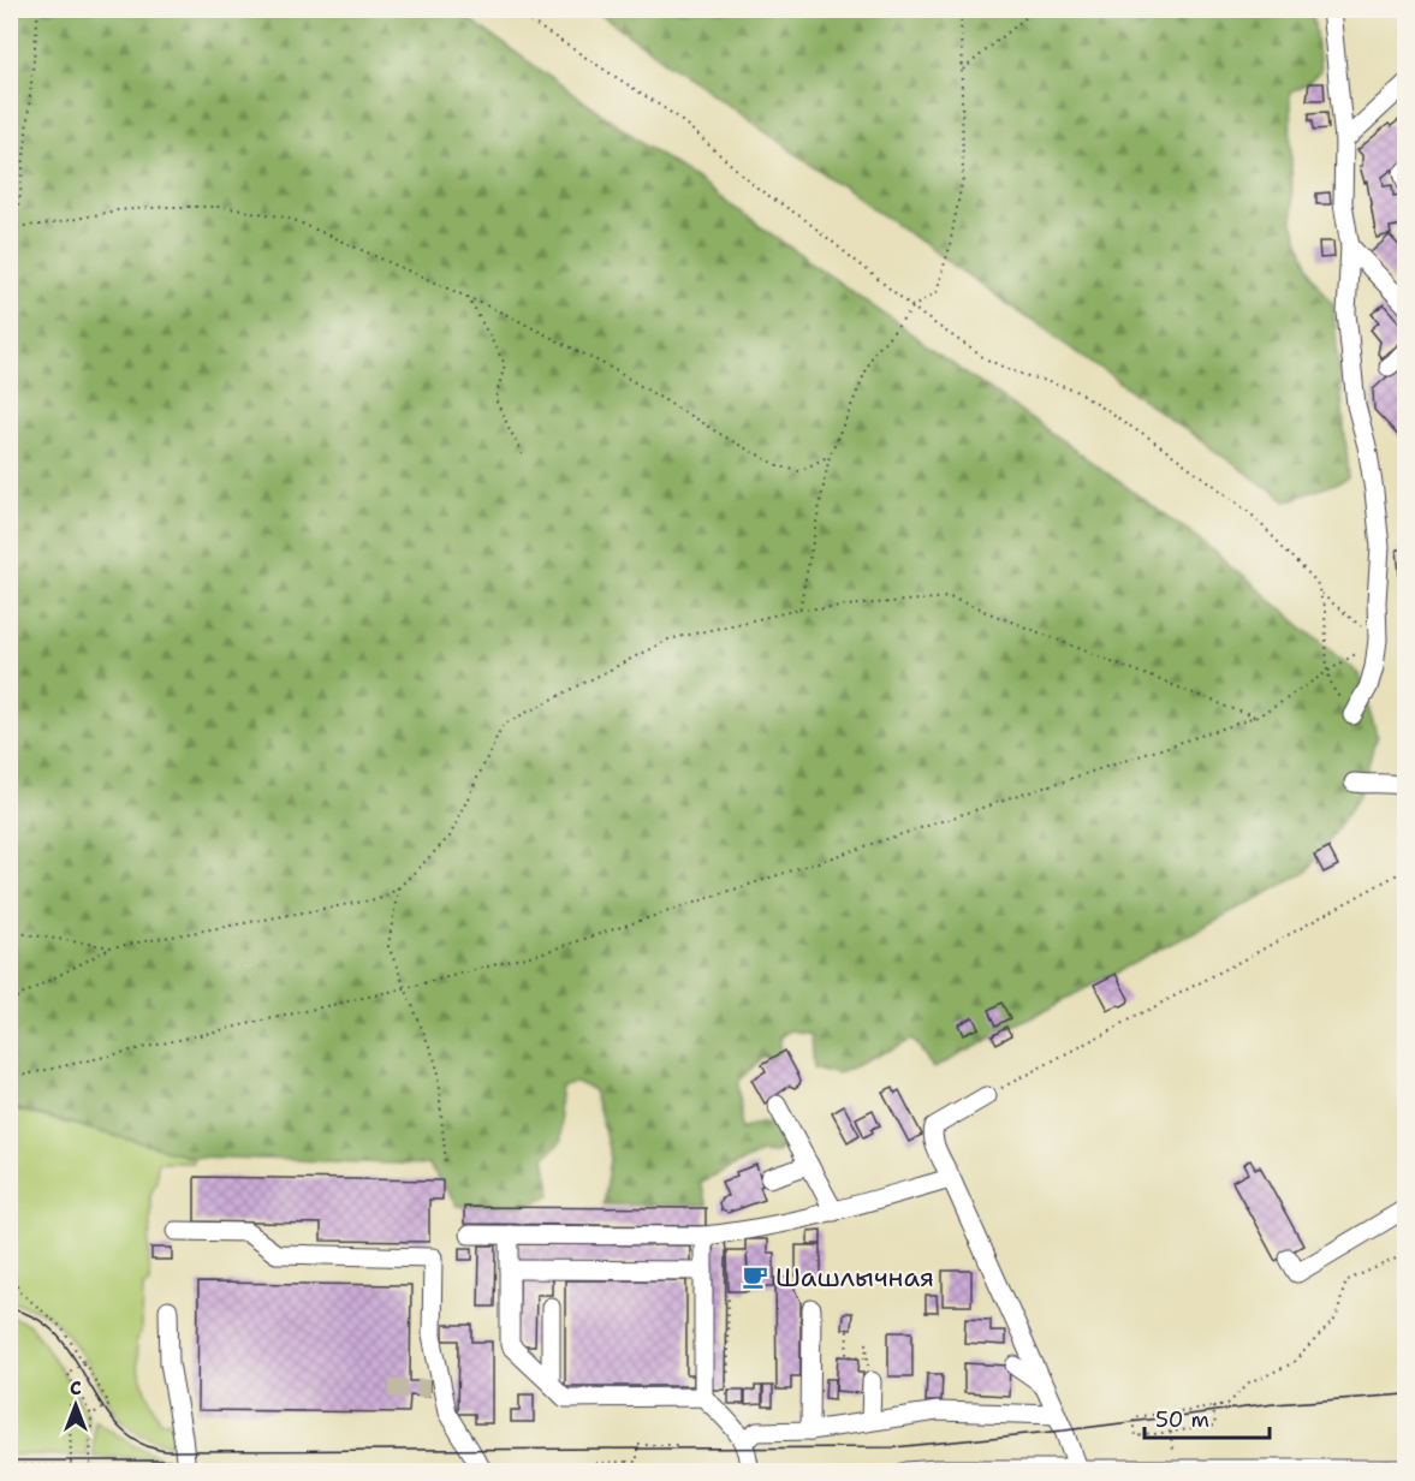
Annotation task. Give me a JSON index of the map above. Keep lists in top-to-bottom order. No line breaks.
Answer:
{"places":{"cafe":["Шашлычная"]},"scale_bar":"50 m","north":"top"}
